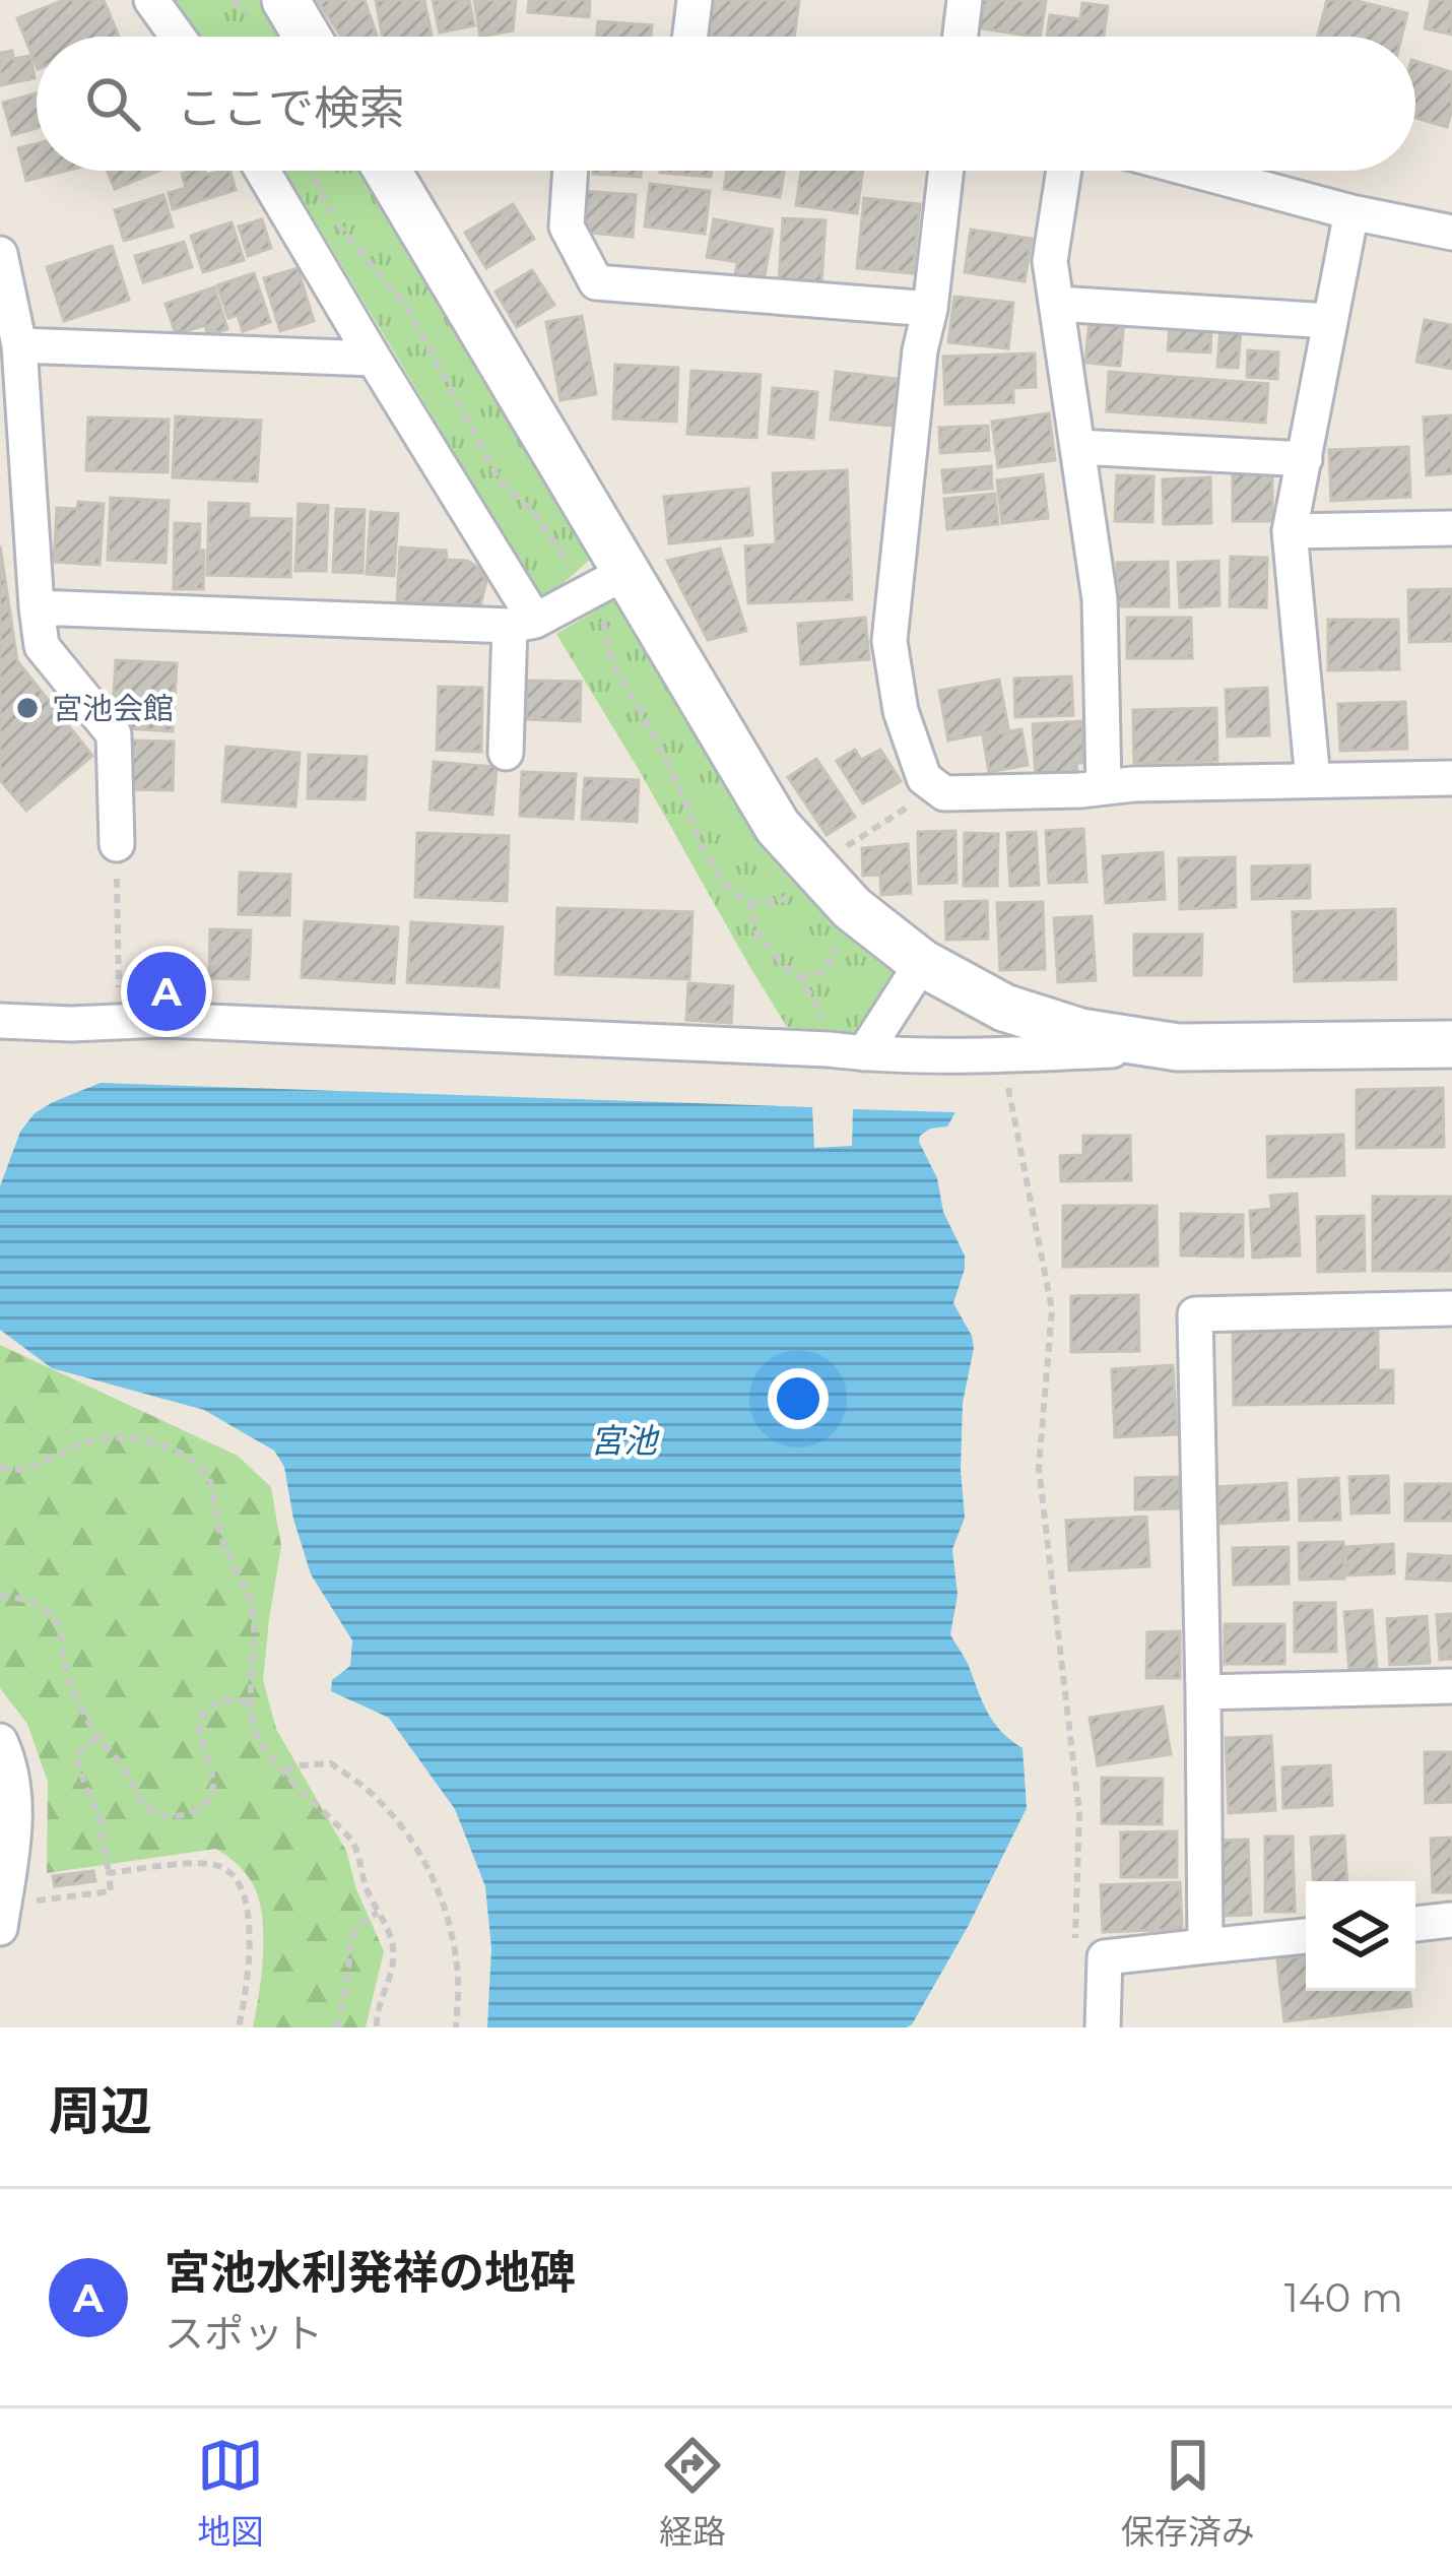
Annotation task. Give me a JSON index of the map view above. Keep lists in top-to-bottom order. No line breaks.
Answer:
{"water":["宮池"],"places":["宮池会館"],"page":{"search":"ここで検索","pins":"A","heading":"周辺","list":[{"mark":"A","name":"宮池水利発祥の地碑","note":"スポット","value":"140 m"}],"nav":["地図","経路","保存済み"]}}
